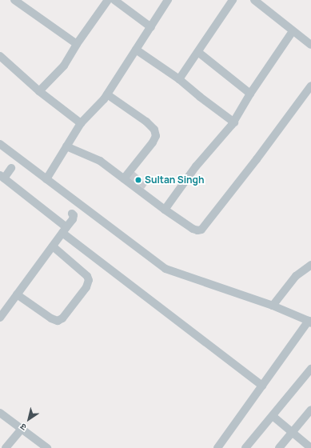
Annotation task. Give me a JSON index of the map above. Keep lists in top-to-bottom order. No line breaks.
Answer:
{"places":["Sultan Singh"],"north":"bottom left"}
